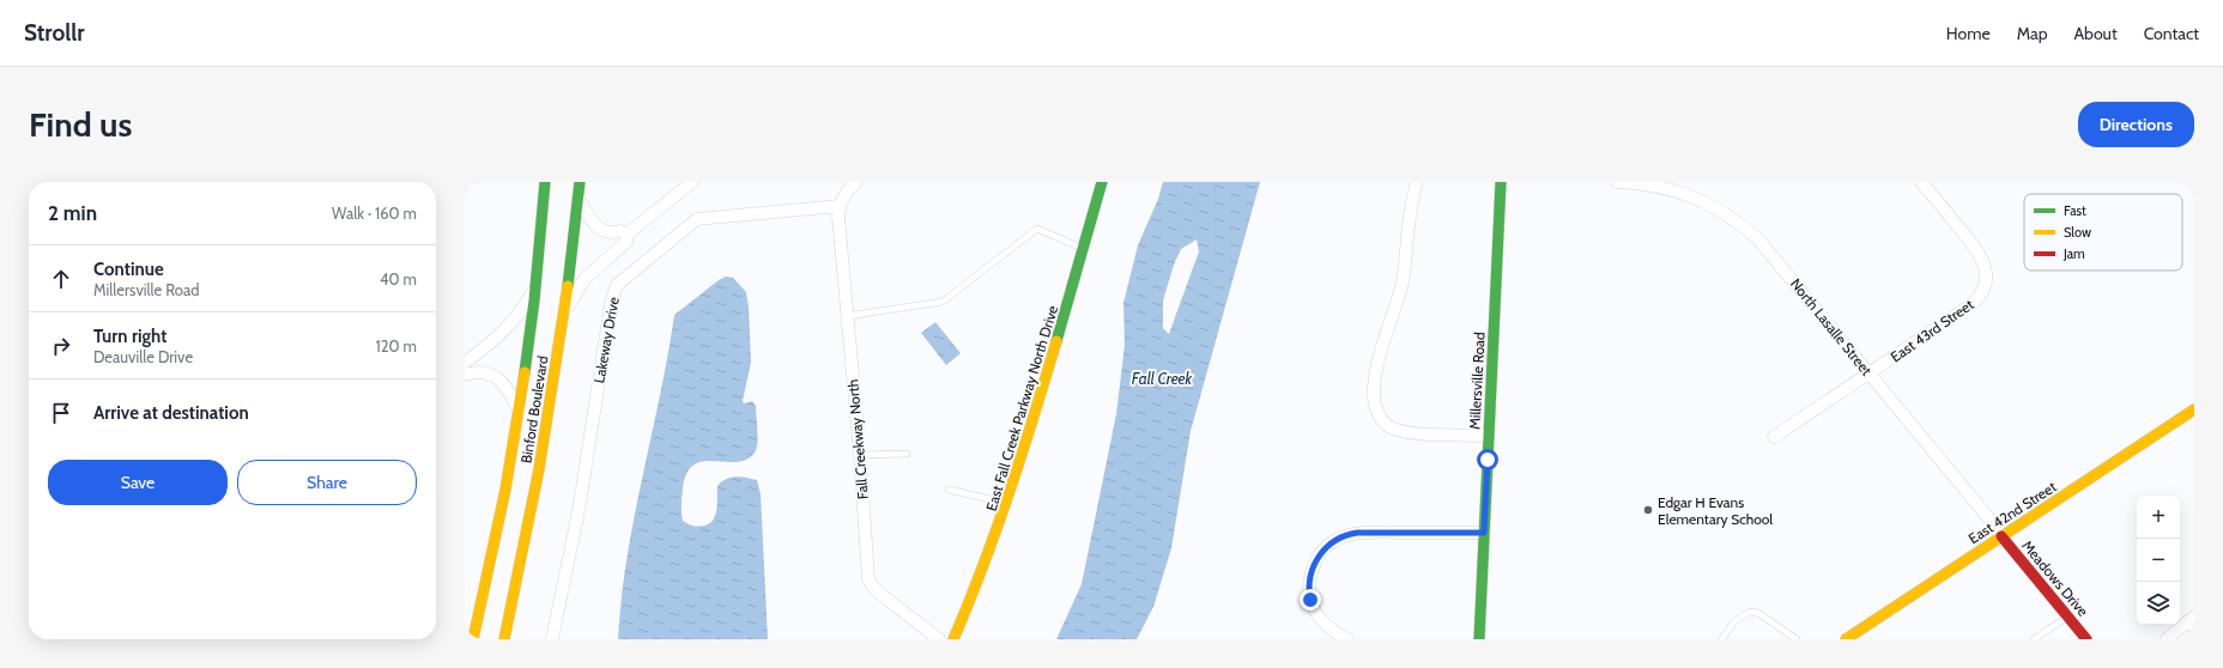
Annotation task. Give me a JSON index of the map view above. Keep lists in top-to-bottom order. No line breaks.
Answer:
{"streets":{"main road":["Millersville Road","East Fall Creek Parkway North Drive","Binford Boulevard","East 42nd Street","Meadows Drive"],"street":["North Lasalle Street","East 43rd Street","Lakeway Drive","Fall Creekway North"]},"crossings":[["North Lasalle Street","East 43rd Street"],["North Lasalle Street","East 42nd Street"],["North Lasalle Street","Meadows Drive"],["Lakeway Drive","Fall Creekway North"],["East 42nd Street","Meadows Drive"]],"water":["Fall Creek"],"places":["Edgar H Evans Elementary School"],"legend":["Fast","Slow","Jam"],"page":{"header":"Strollr","nav":["Home","Map","About","Contact"],"buttons":["Directions",["Save","Share"]],"title":"Find us","heading":["2 min","Walk · 160 m"],"list":[["Continue","Millersville Road","40 m"],["Turn right","Deauville Drive","120 m"],"Arrive at destination"],"map_buttons":["+","−"]}}
